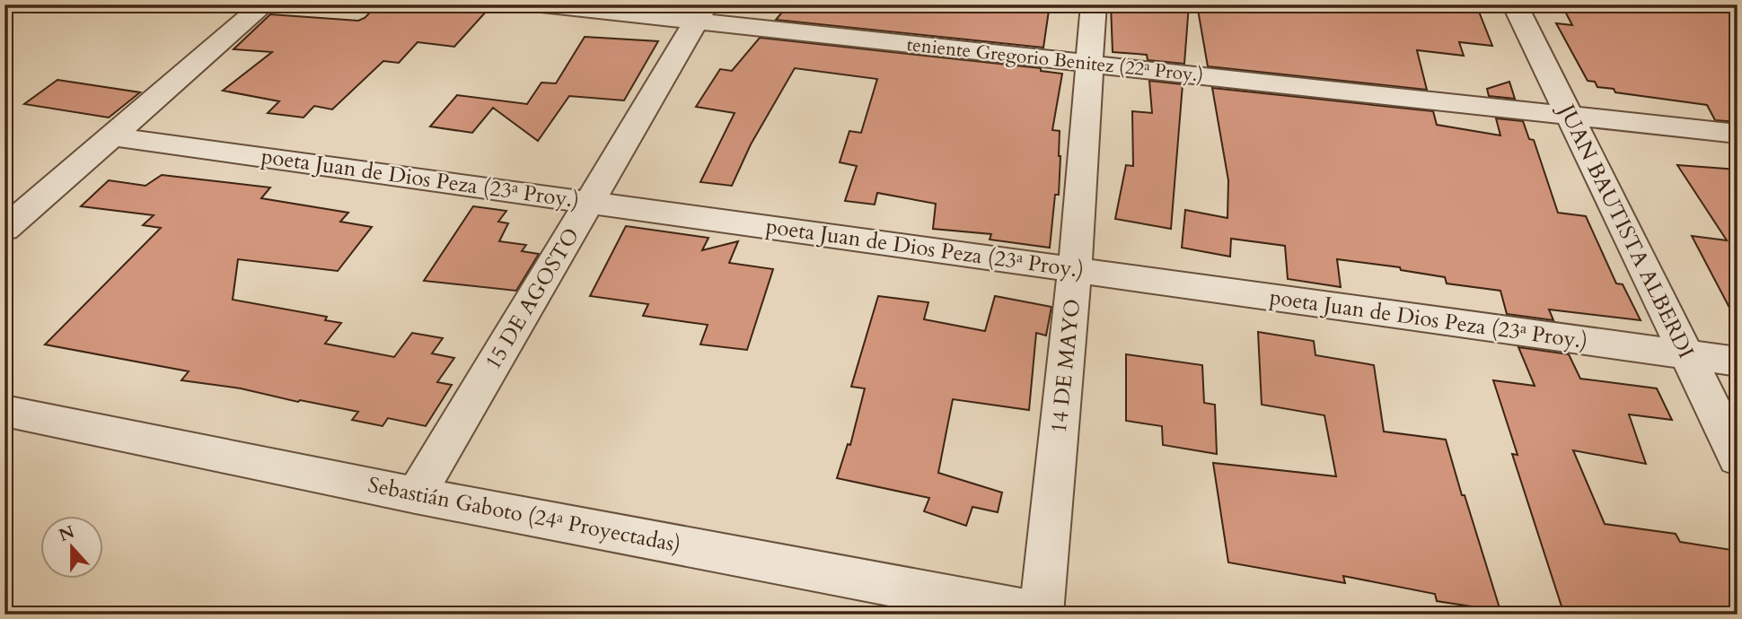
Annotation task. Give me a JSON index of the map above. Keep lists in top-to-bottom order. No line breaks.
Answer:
{"streets":{"street":["teniente Gregorio Benitez (22ª Proy.)","poeta Juan de Dios Peza (23ª Proy.)","JUAN BAUTISTA ALBERDI","15 DE AGOSTO","14 DE MAYO","Sebastián Gaboto (24ª Proyectadas)"]},"crossings":[["teniente Gregorio Benitez (22ª Proy.)","JUAN BAUTISTA ALBERDI"],["teniente Gregorio Benitez (22ª Proy.)","15 DE AGOSTO"],["teniente Gregorio Benitez (22ª Proy.)","14 DE MAYO"],["poeta Juan de Dios Peza (23ª Proy.)","JUAN BAUTISTA ALBERDI"],["poeta Juan de Dios Peza (23ª Proy.)","15 DE AGOSTO"],["poeta Juan de Dios Peza (23ª Proy.)","14 DE MAYO"],["15 DE AGOSTO","Sebastián Gaboto (24ª Proyectadas)"],["14 DE MAYO","Sebastián Gaboto (24ª Proyectadas)"]],"north":"top"}
